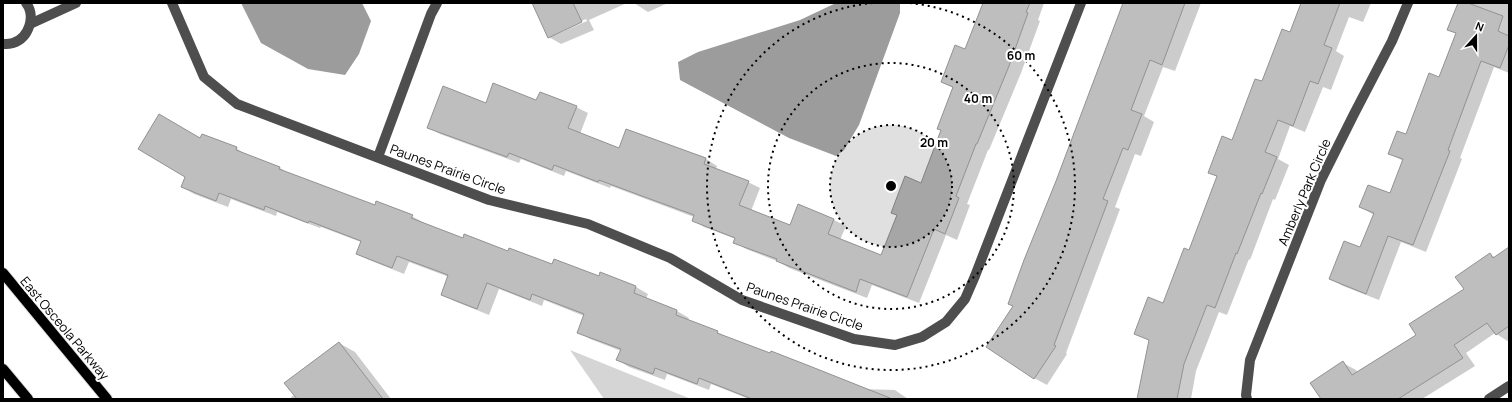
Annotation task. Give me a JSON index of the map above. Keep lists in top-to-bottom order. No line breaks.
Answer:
{"streets":{"main road":["East Osceola Parkway"],"street":["Paunes Prairie Circle","Amberly Park Circle"]},"north":"top","rings":["60 m","40 m","20 m"]}
